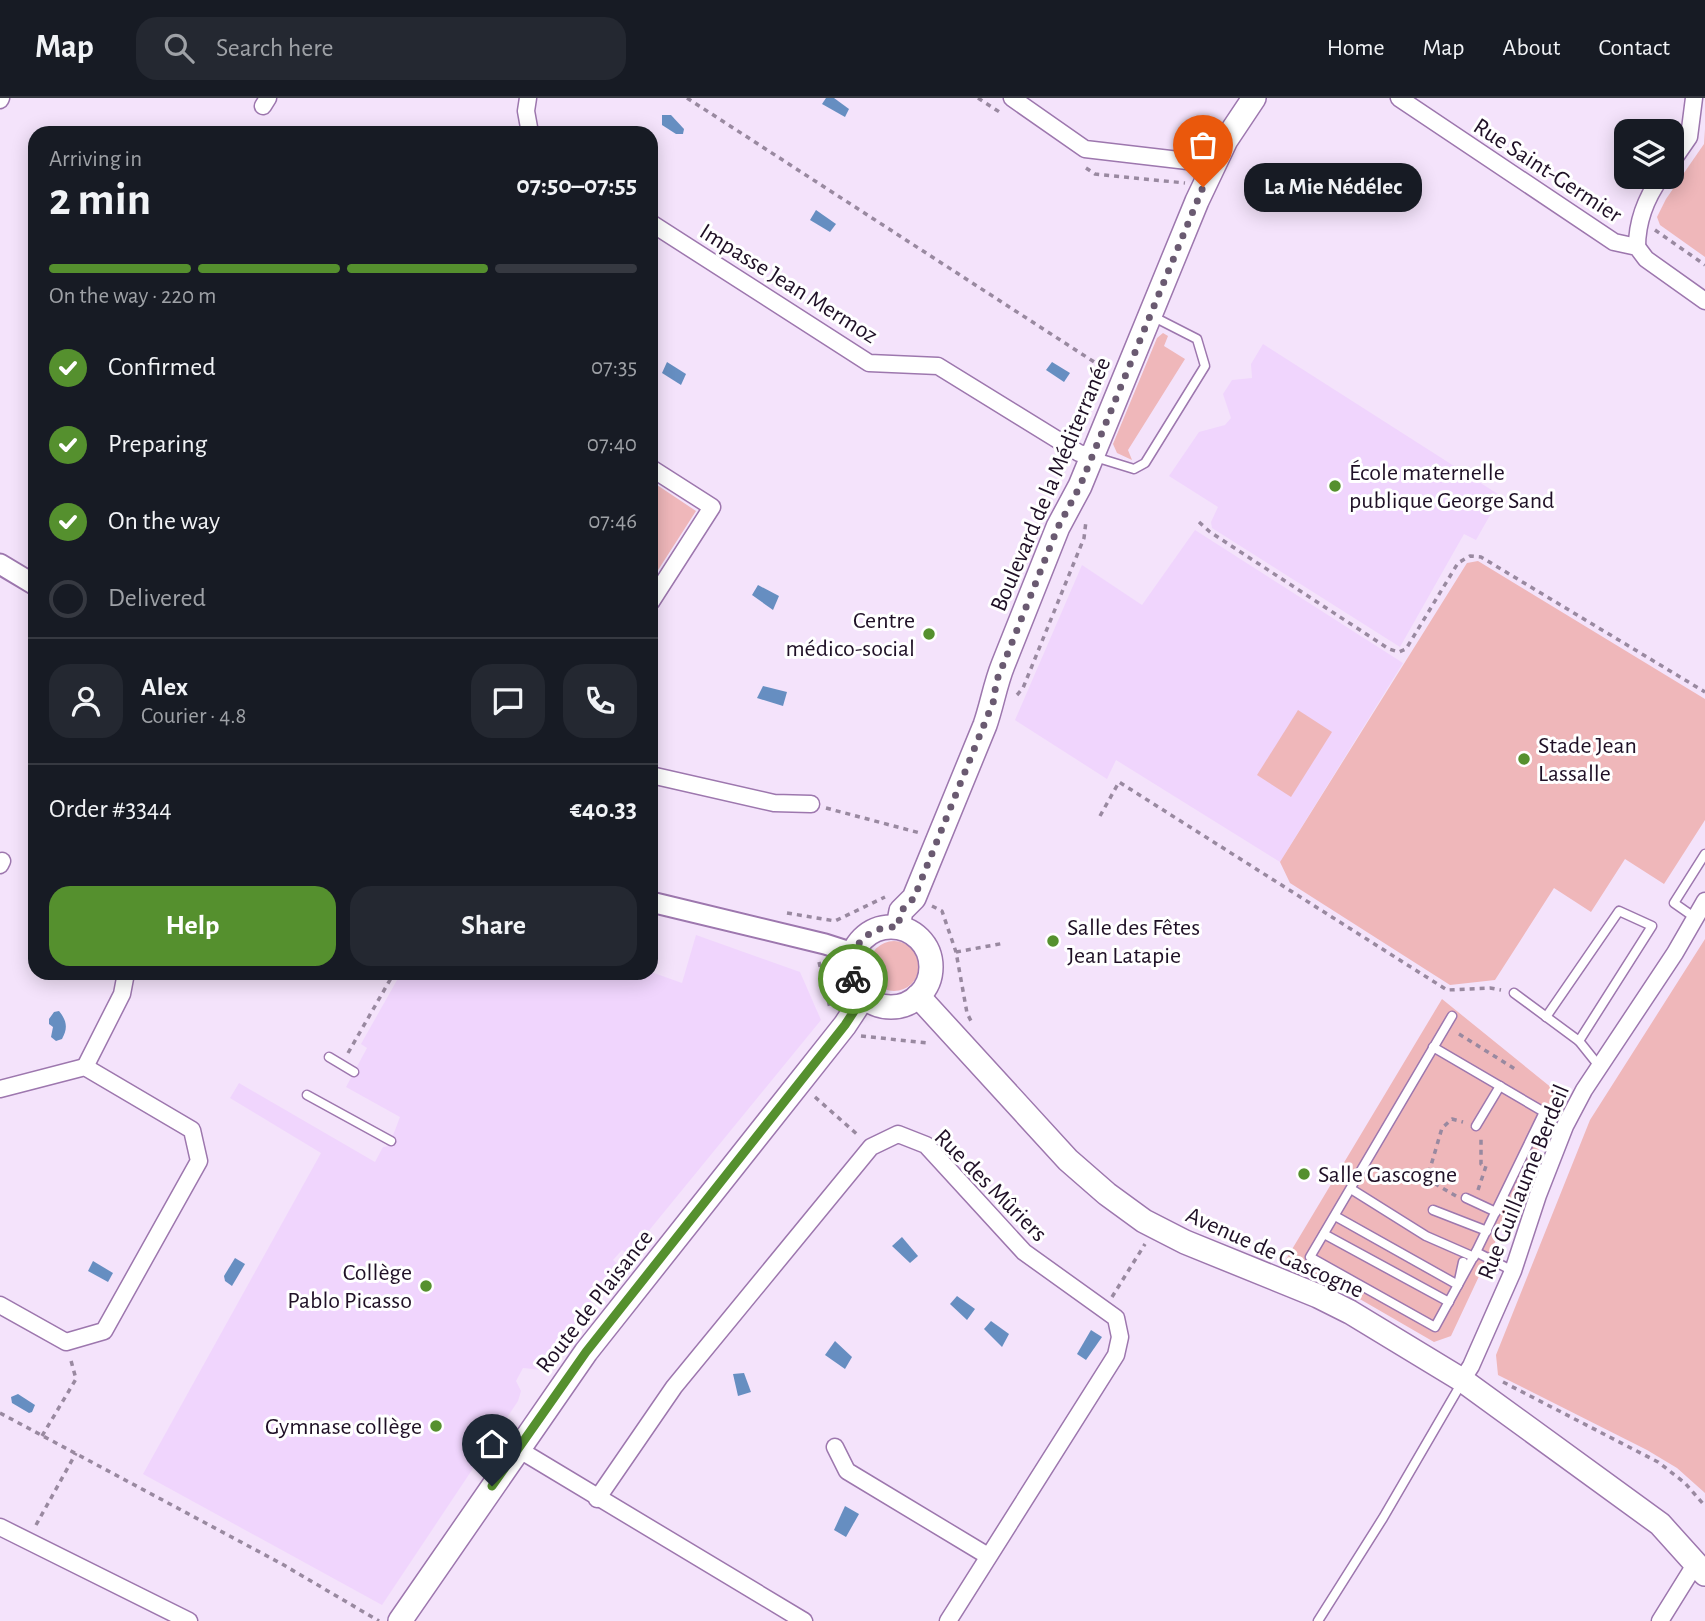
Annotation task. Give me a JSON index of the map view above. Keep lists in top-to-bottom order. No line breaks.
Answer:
{"streets":{"main road":["Boulevard de la Méditerranée","Avenue de Gascogne","Route de Plaisance"],"street":["Rue Saint-Germier","Impasse Jean Mermoz","Rue Guillaume Berdeil","Rue des Mûriers"]},"crossings":[["Impasse Jean Mermoz","Boulevard de la Méditerranée"],["Boulevard de la Méditerranée","Avenue de Gascogne"],["Boulevard de la Méditerranée","Route de Plaisance"],["Rue Guillaume Berdeil","Avenue de Gascogne"],["Avenue de Gascogne","Route de Plaisance"]],"places":["La Mie Nédélec","École maternelle publique George Sand","Centre médico-social","Stade Jean Lassalle","Salle des Fêtes Jean Latapie","Salle Gascogne","Collège Pablo Picasso","Gymnase collège"],"page":{"header":"Map","search":"Search here","nav":["Home","Map","About","Contact"],"heading":["2 min","Arriving in","07:50–07:55"],"panel":["Alex","Courier · 4.8","Order #3344","€40.33"],"bubble":"La Mie Nédélec","bar":"On the way · 220 m","list":[["Confirmed","07:35"],["Preparing","07:40"],["On the way","07:46"],"Delivered"],"buttons":["Help","Share"]}}
